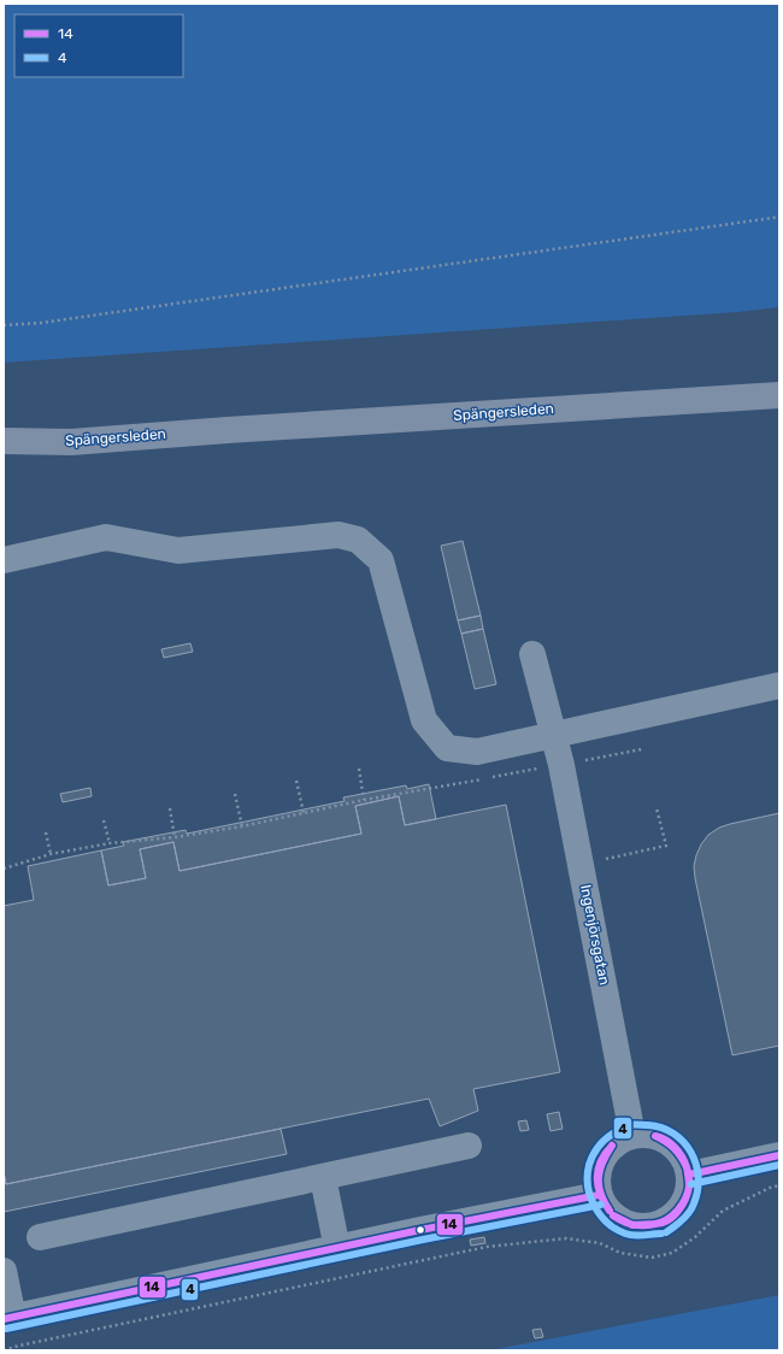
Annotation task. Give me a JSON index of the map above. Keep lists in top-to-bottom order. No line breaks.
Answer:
{"streets":{"main road":["Spängersleden"],"street":["Ingenjörsgatan"]},"lines":["transit line 4","transit line 14"],"legend":["14","4"]}
